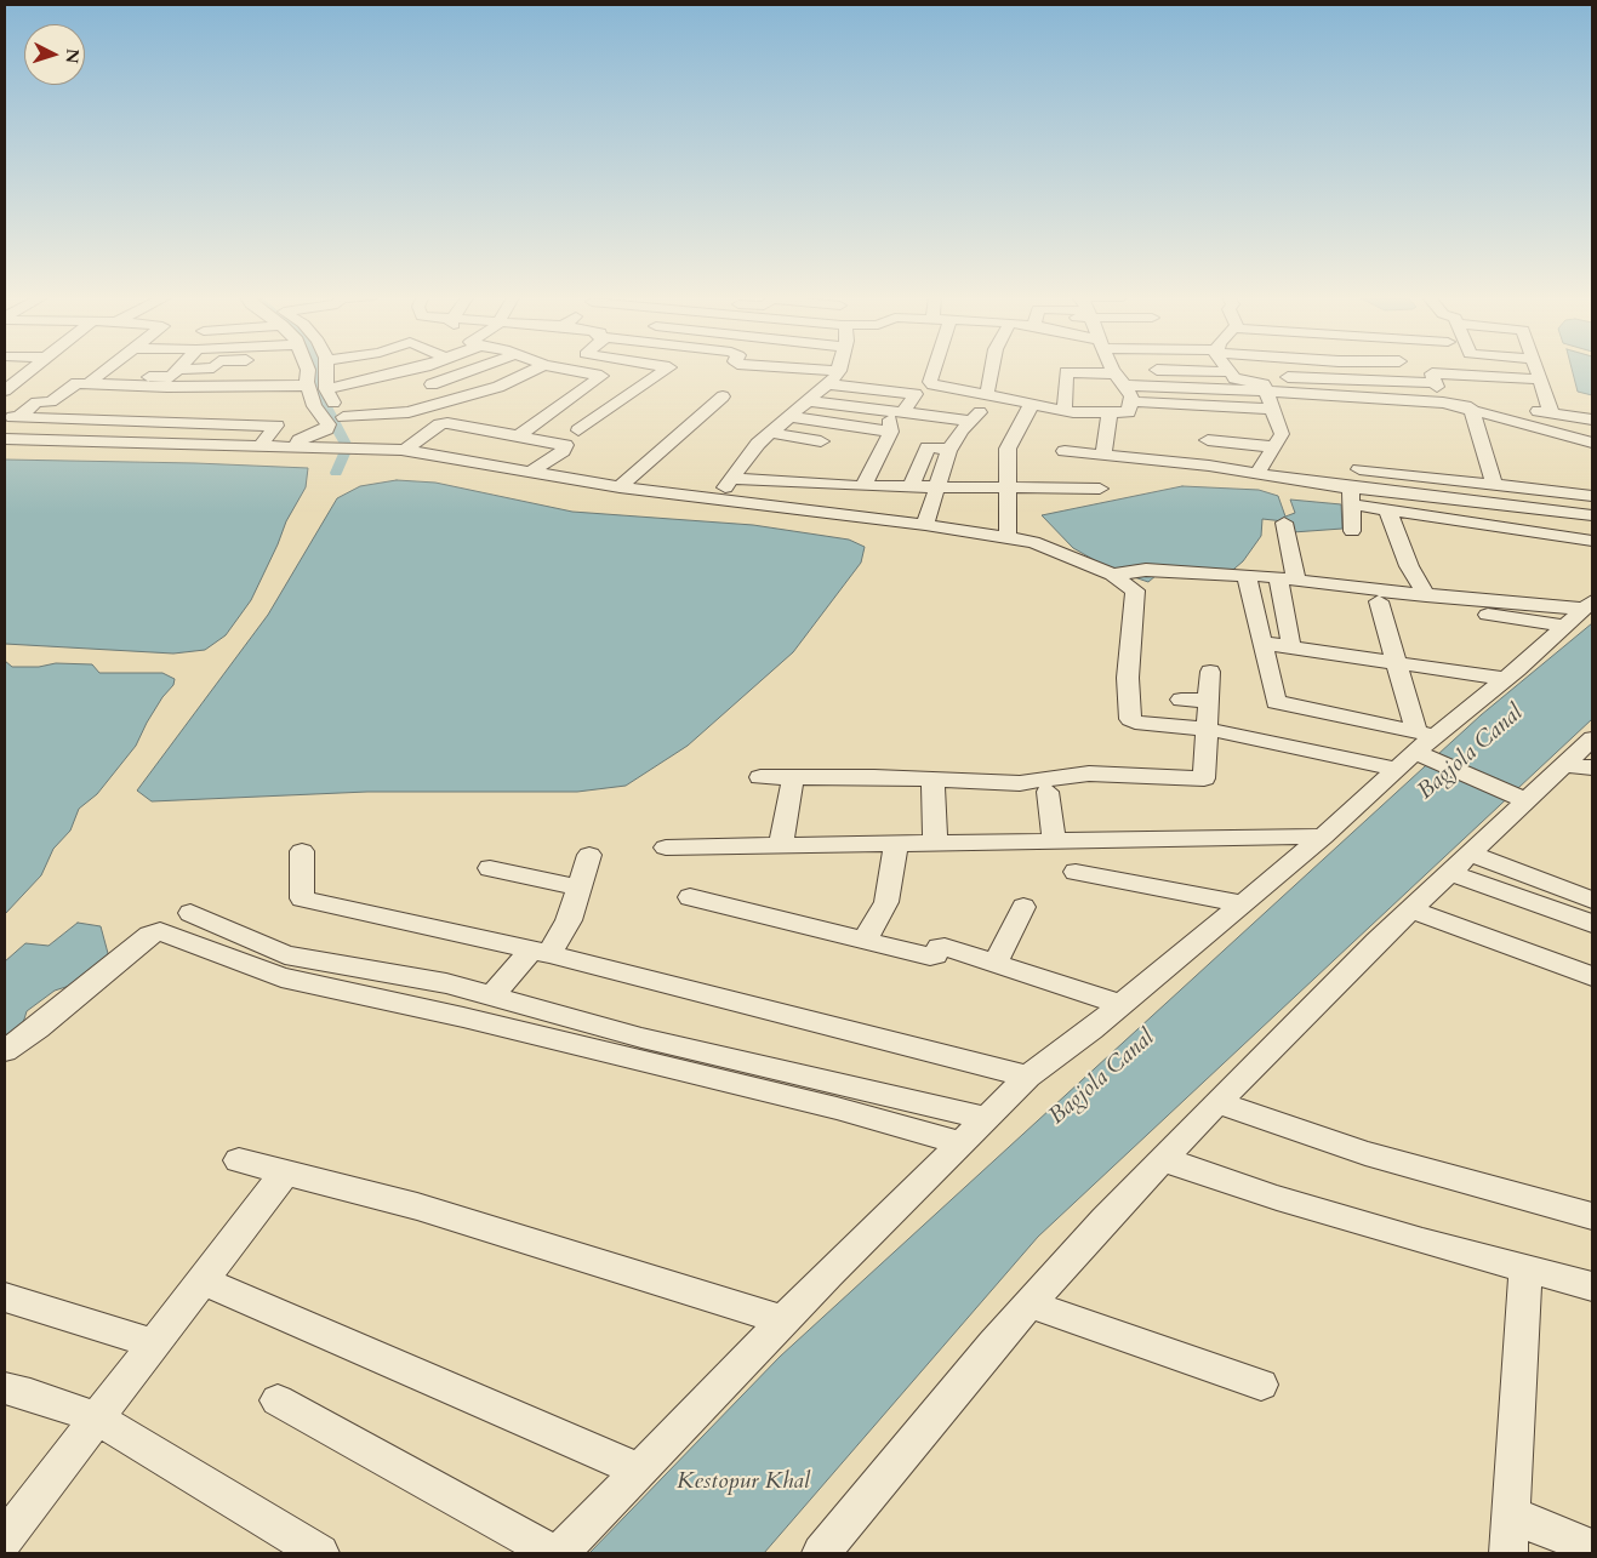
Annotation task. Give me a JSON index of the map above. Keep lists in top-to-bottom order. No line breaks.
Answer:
{"water":["Bagjola Canal","Kestopur Khal"],"north":"right"}
